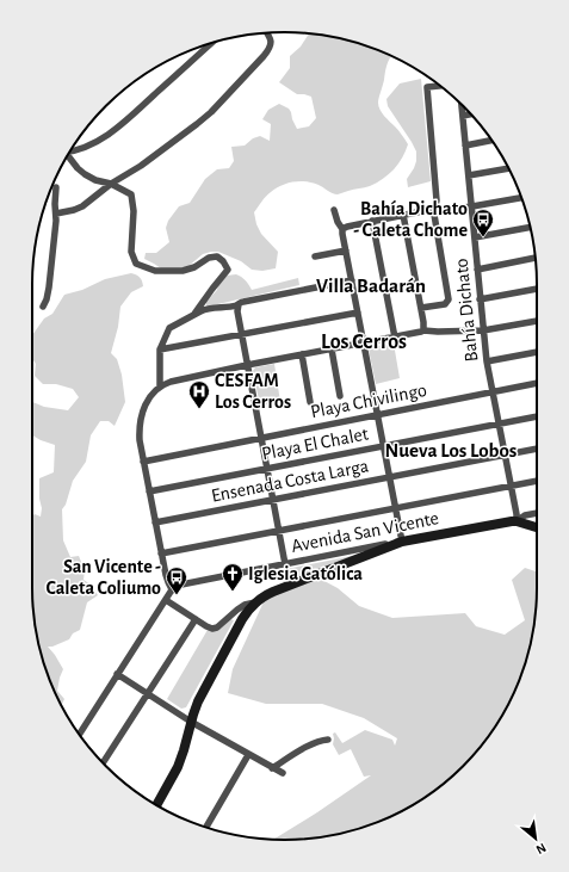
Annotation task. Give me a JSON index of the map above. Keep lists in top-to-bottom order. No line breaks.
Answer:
{"streets":{"street":["Bahía Dichato","Playa Chivilingo","Playa El Chalet","Ensenada Costa Larga","Avenida San Vicente"]},"crossings":[["Bahía Dichato","Playa Chivilingo"],["Bahía Dichato","Playa El Chalet"],["Bahía Dichato","Ensenada Costa Larga"],["Bahía Dichato","Avenida San Vicente"]],"districts":["Villa Badarán","Los Cerros","Nueva Los Lobos"],"places":{"bus stop":["Bahía Dichato - Caleta Chome","San Vicente - Caleta Coliumo"],"hospital":["CESFAM Los Cerros"],"church":["Iglesia Católica"]},"north":"bottom right"}
